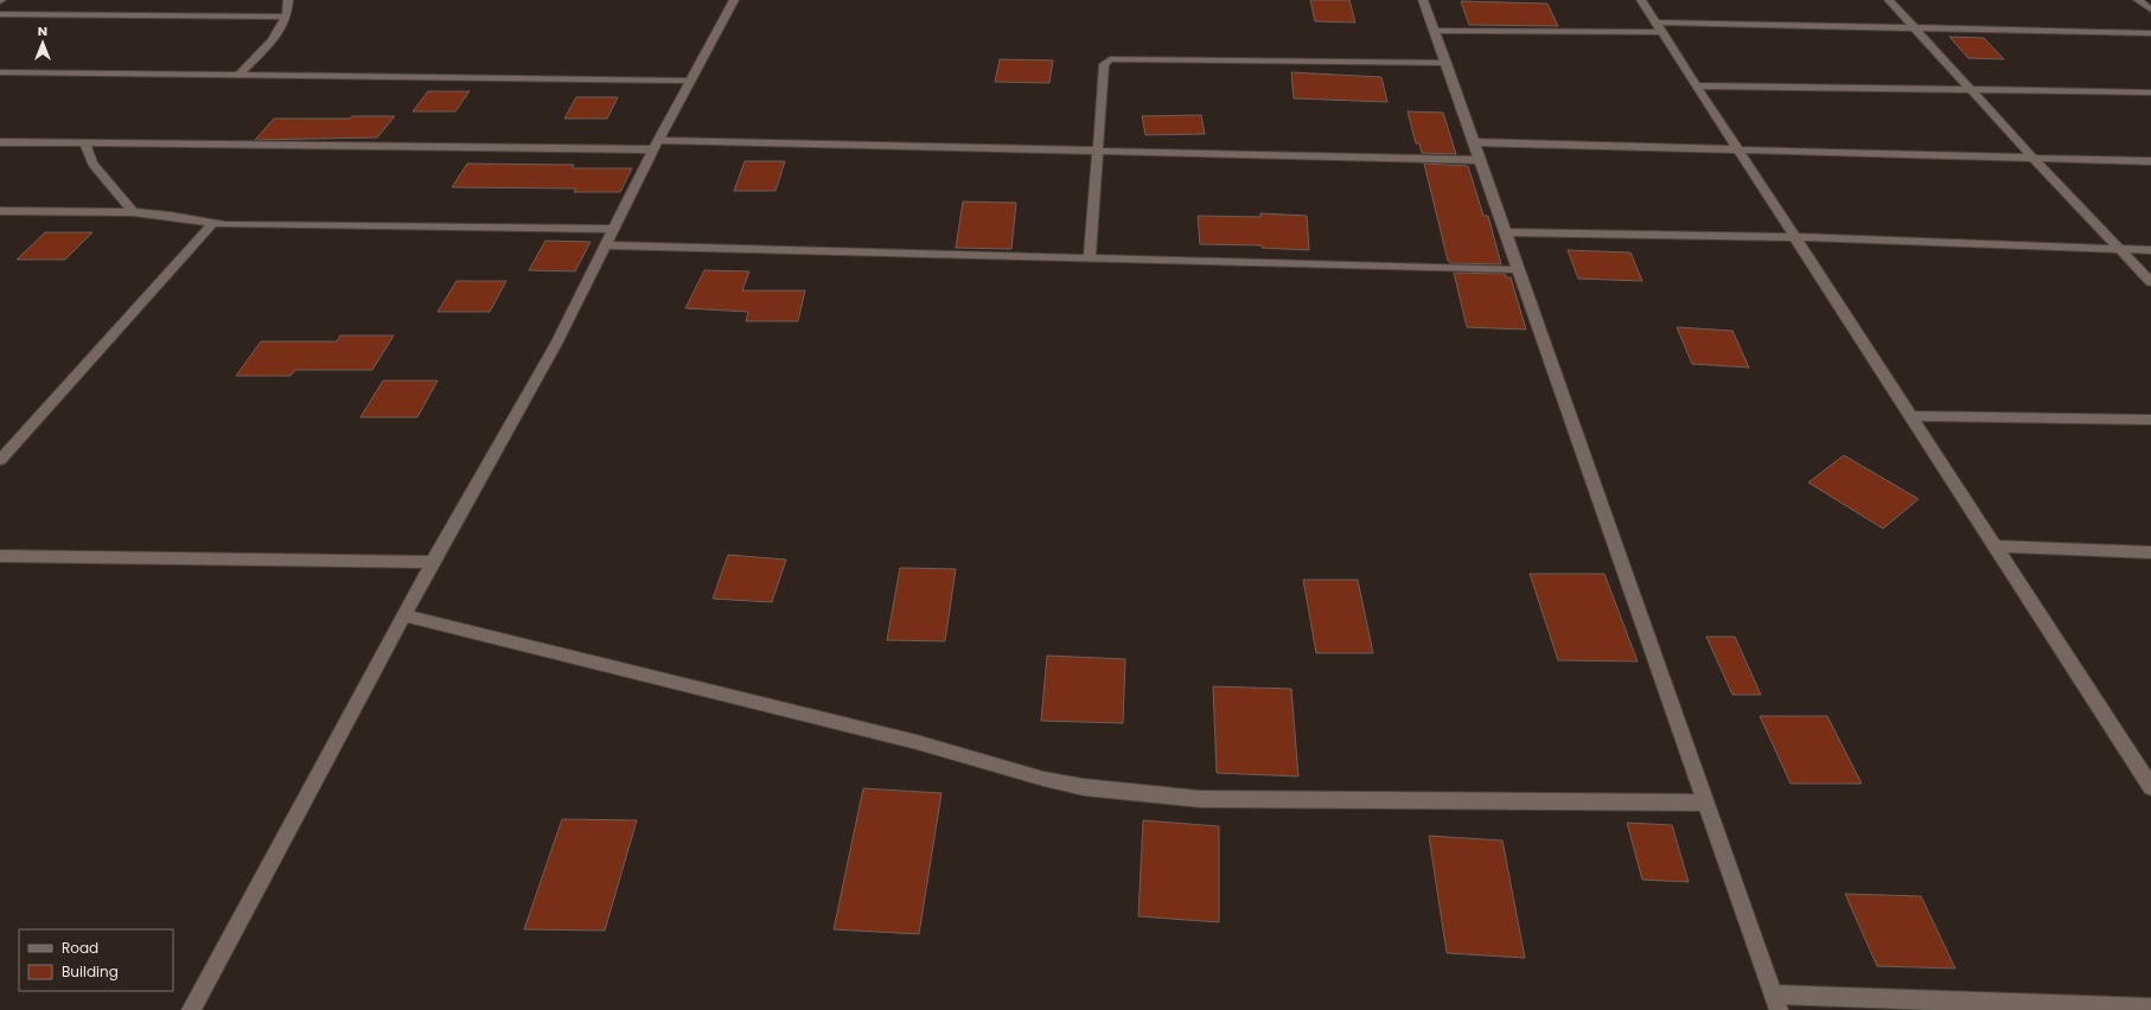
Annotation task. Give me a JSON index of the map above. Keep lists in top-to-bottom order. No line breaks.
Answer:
{"legend":["Road","Building"],"north":"top"}
